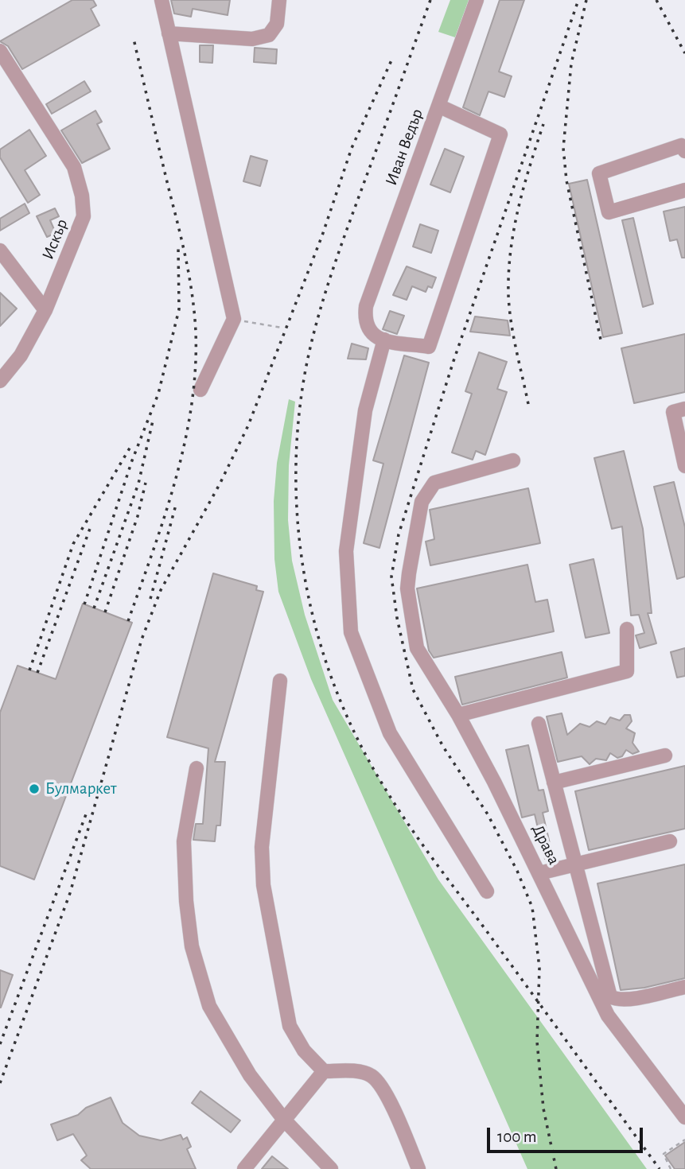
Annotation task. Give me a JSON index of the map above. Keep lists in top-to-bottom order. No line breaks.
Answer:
{"streets":{"street":["Иван Ведър","Искър","Драва"]},"places":["Булмаркет"],"scale_bar":"100 m"}
